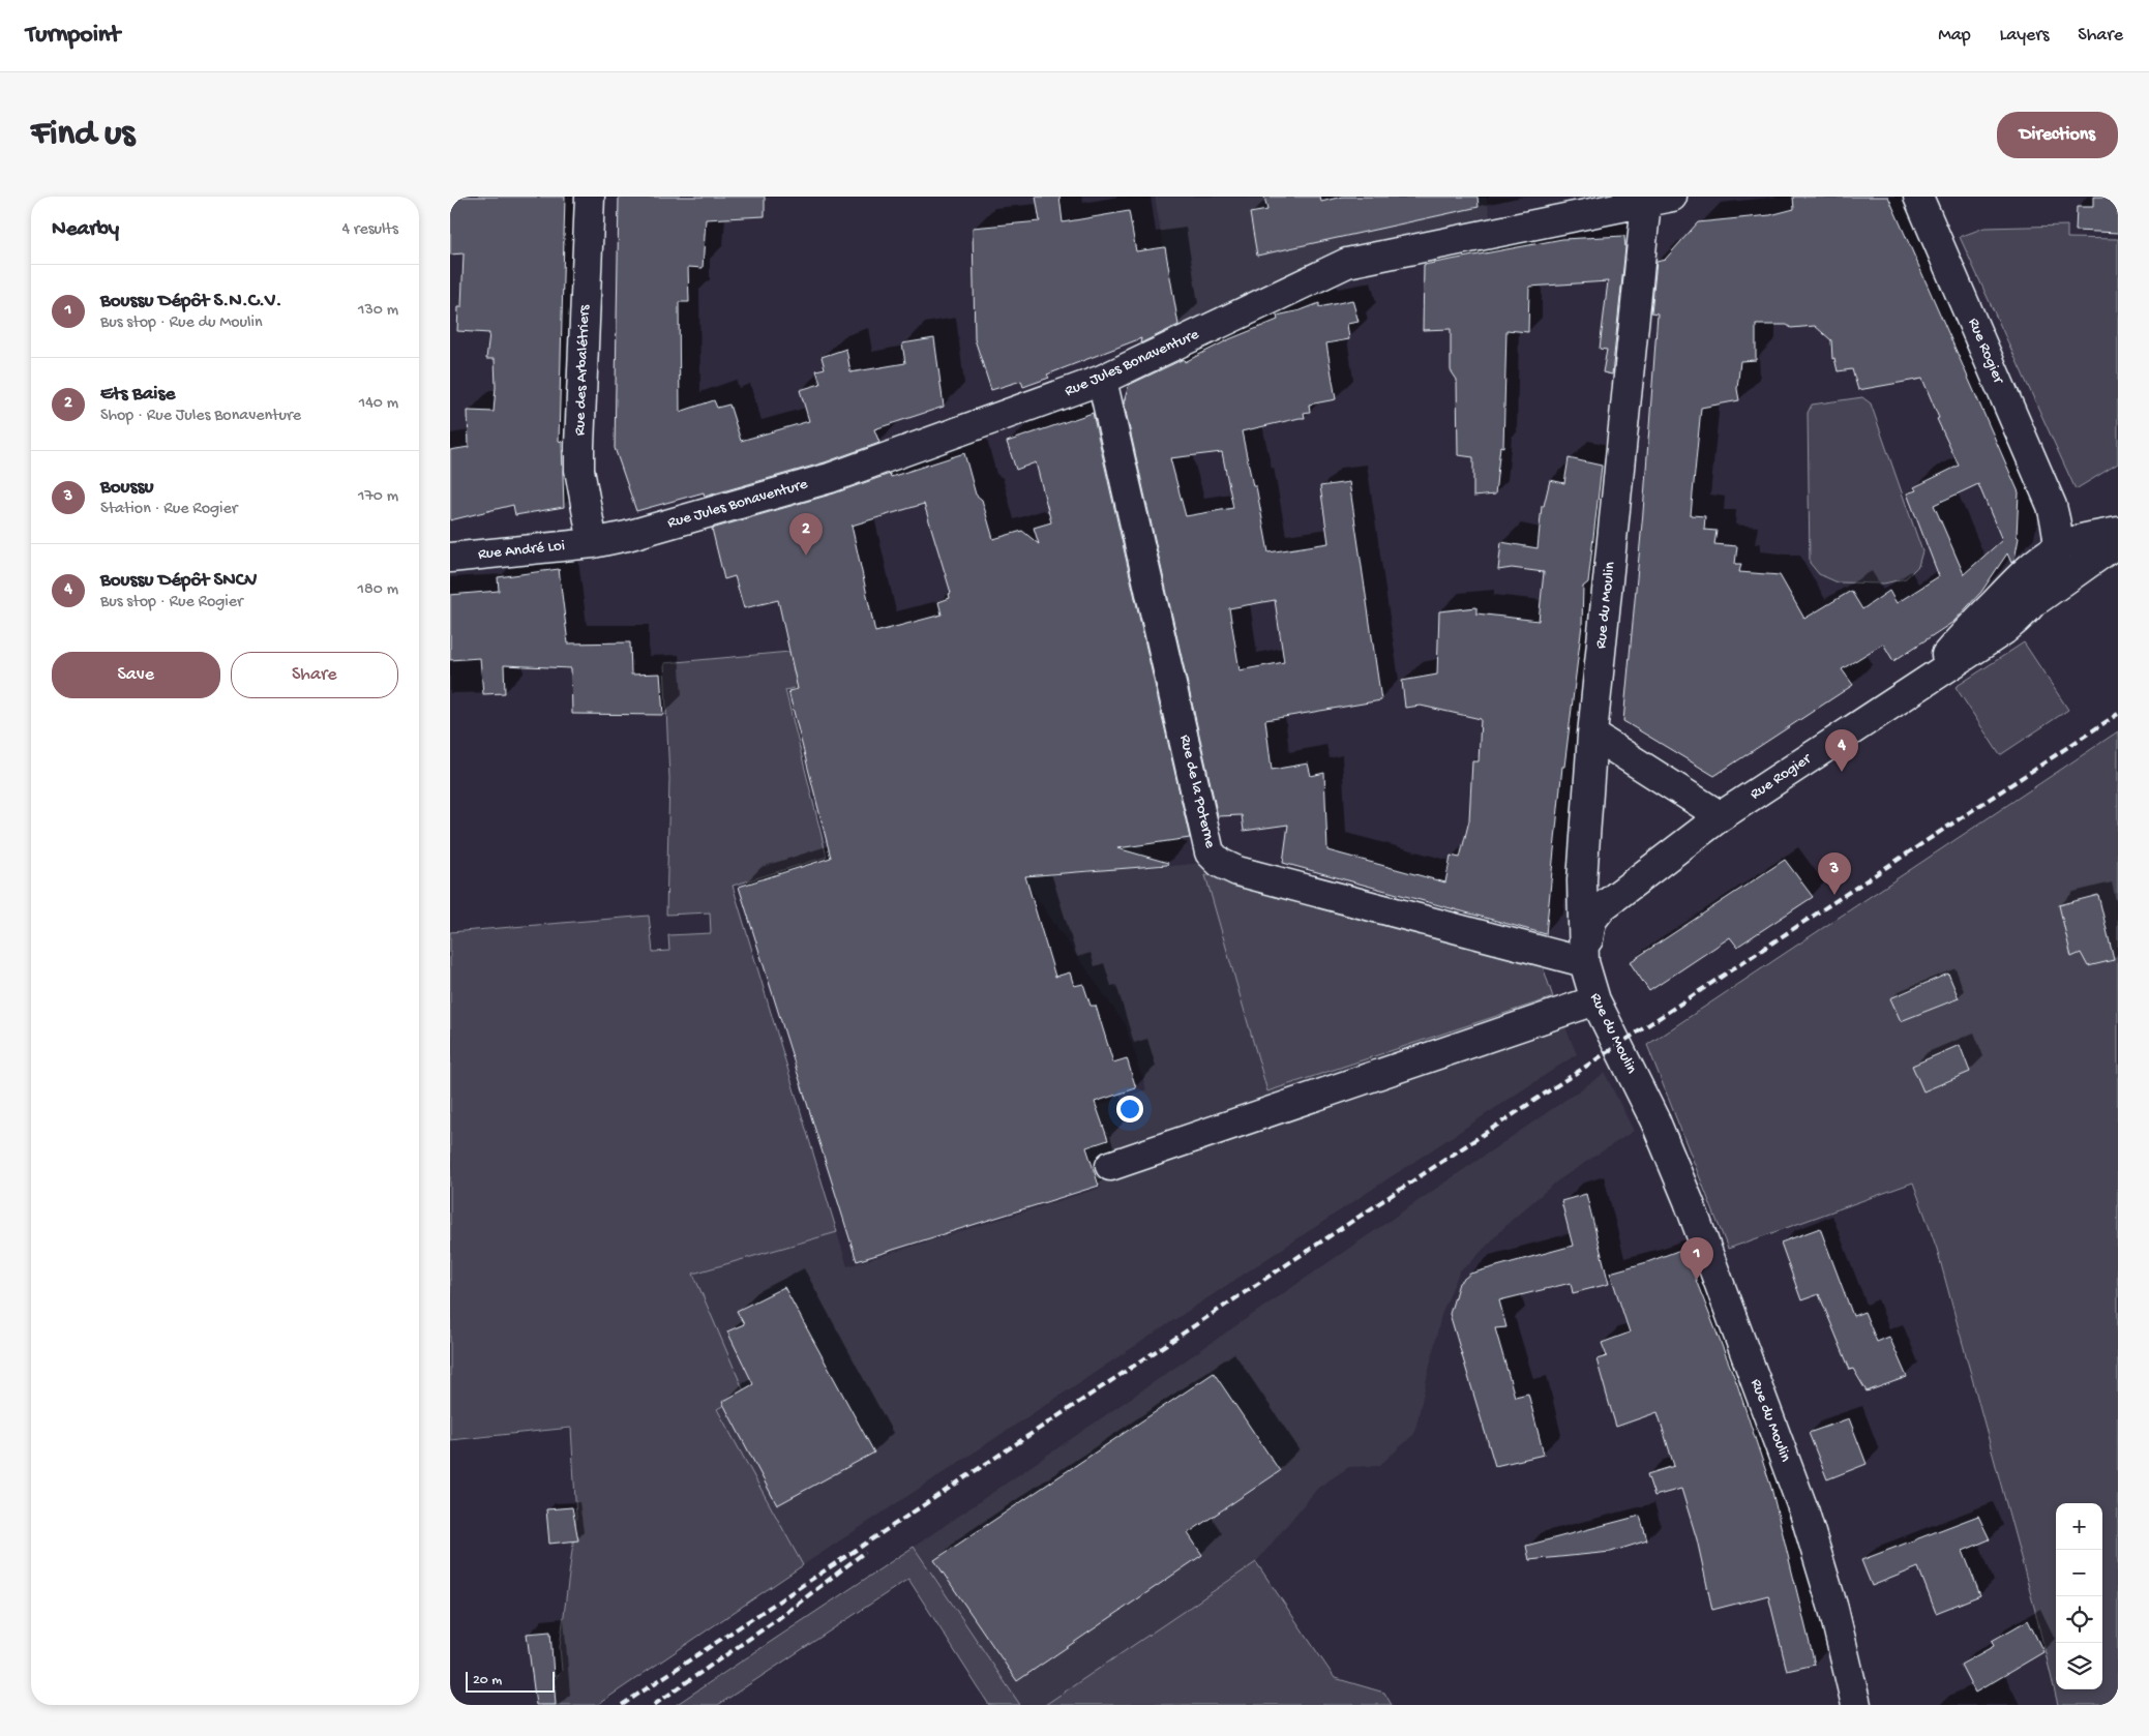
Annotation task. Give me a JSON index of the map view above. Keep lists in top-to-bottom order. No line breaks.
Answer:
{"streets":{"street":["Rue Rogier","Rue Jules Bonaventure","Rue des Arbalétriers","Rue André Loi","Rue du Moulin","Rue de la Poterne"]},"crossings":[["Rue Rogier","Rue du Moulin"],["Rue Rogier","Rue de la Poterne"],["Rue Jules Bonaventure","Rue des Arbalétriers"],["Rue Jules Bonaventure","Rue André Loi"],["Rue Jules Bonaventure","Rue du Moulin"],["Rue Jules Bonaventure","Rue de la Poterne"],["Rue des Arbalétriers","Rue André Loi"],["Rue du Moulin","Rue de la Poterne"]],"scale_bar":"20 m","page":{"header":"Turnpoint","nav":["Map","Layers","Share"],"buttons":["Directions",["Save","Share"]],"title":"Find us","heading":["Nearby","4 results"],"list":[{"mark":"1","name":"Boussu Dépôt S.N.C.V.","note":"Bus stop · Rue du Moulin","value":"130 m"},{"mark":"2","name":"Ets Baise","note":"Shop · Rue Jules Bonaventure","value":"140 m"},{"mark":"3","name":"Boussu","note":"Station · Rue Rogier","value":"170 m"},{"mark":"4","name":"Boussu Dépôt SNCV","note":"Bus stop · Rue Rogier","value":"180 m"}],"pins":["2","4","3","1"],"map_buttons":["+","−"],"scale":"20 m"}}
